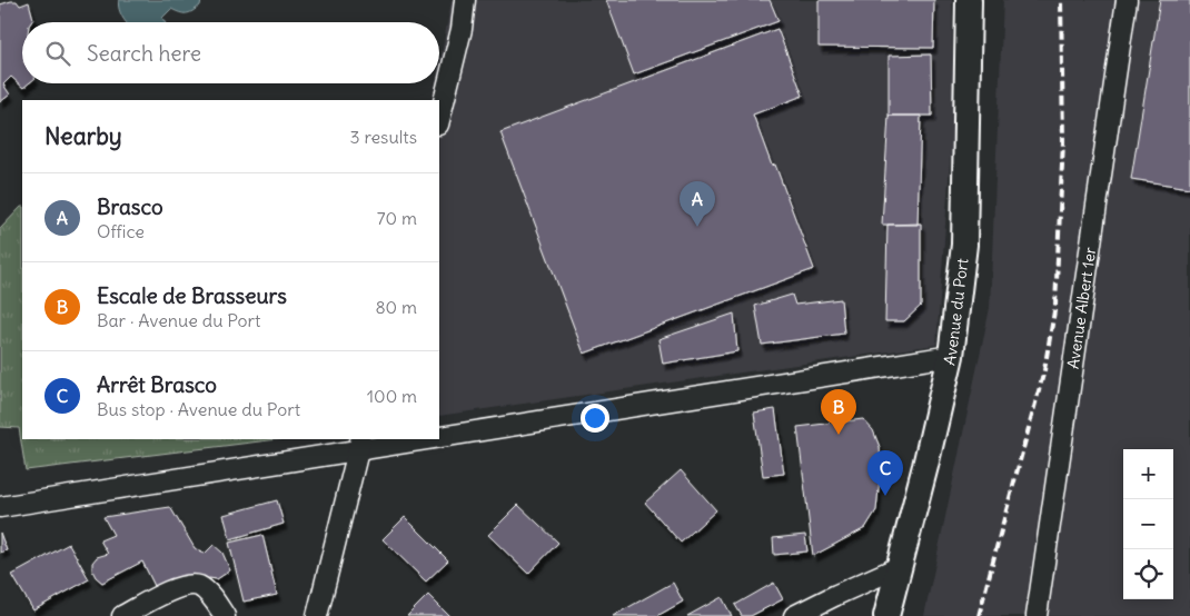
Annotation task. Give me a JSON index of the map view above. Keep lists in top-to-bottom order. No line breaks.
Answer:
{"streets":{"main road":["Avenue du Port"],"street":["Avenue Albert 1er"]},"page":{"search":"Search here","heading":["Nearby","3 results"],"list":[{"mark":"A","name":"Brasco","note":"Office","value":"70 m"},{"mark":"B","name":"Escale de Brasseurs","note":"Bar · Avenue du Port","value":"80 m"},{"mark":"C","name":"Arrêt Brasco","note":"Bus stop · Avenue du Port","value":"100 m"}],"pins":["A","B","C"],"map_buttons":["+","−"]}}
